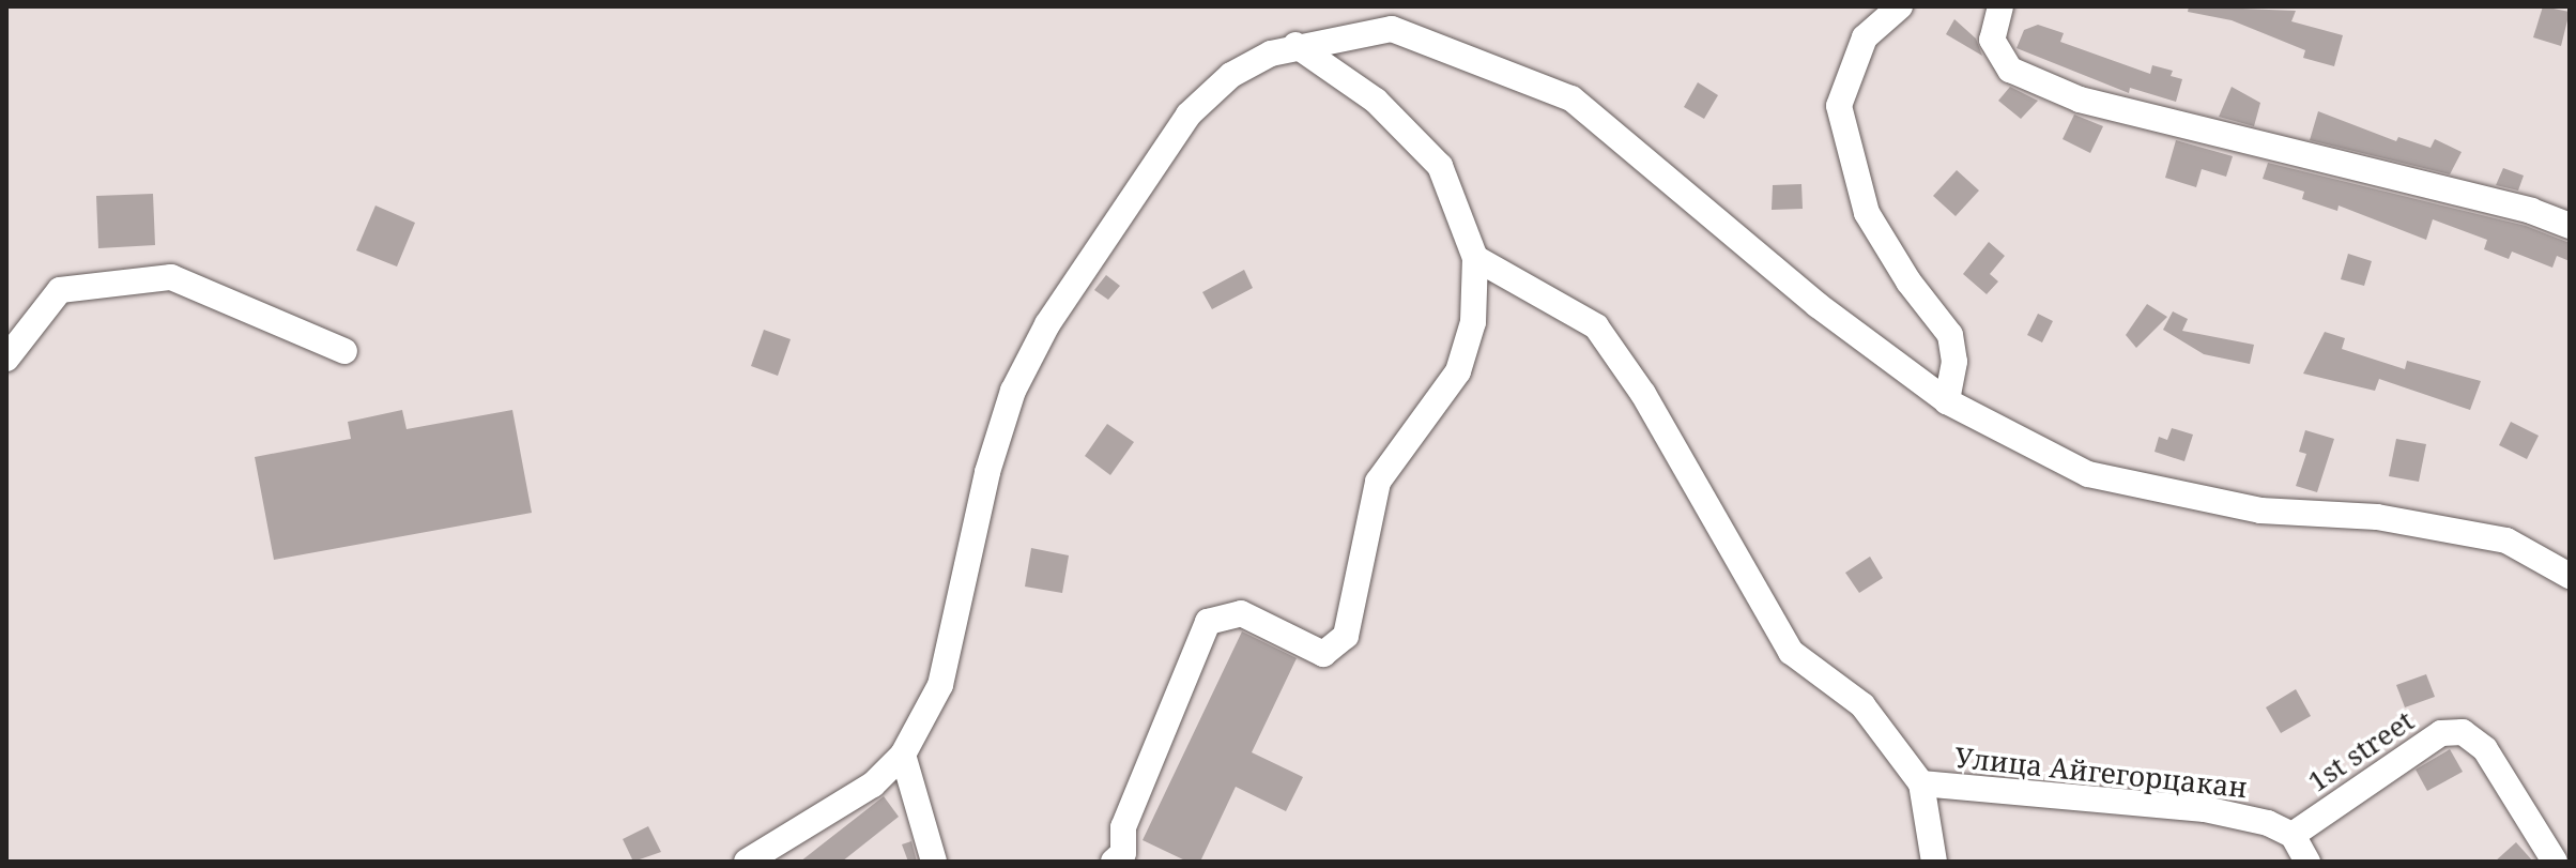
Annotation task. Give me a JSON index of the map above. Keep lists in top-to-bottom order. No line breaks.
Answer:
{"streets":{"street":["1st street","Улица Айгегорцакан"]},"crossings":[["1st street","Улица Айгегорцакан"]]}
